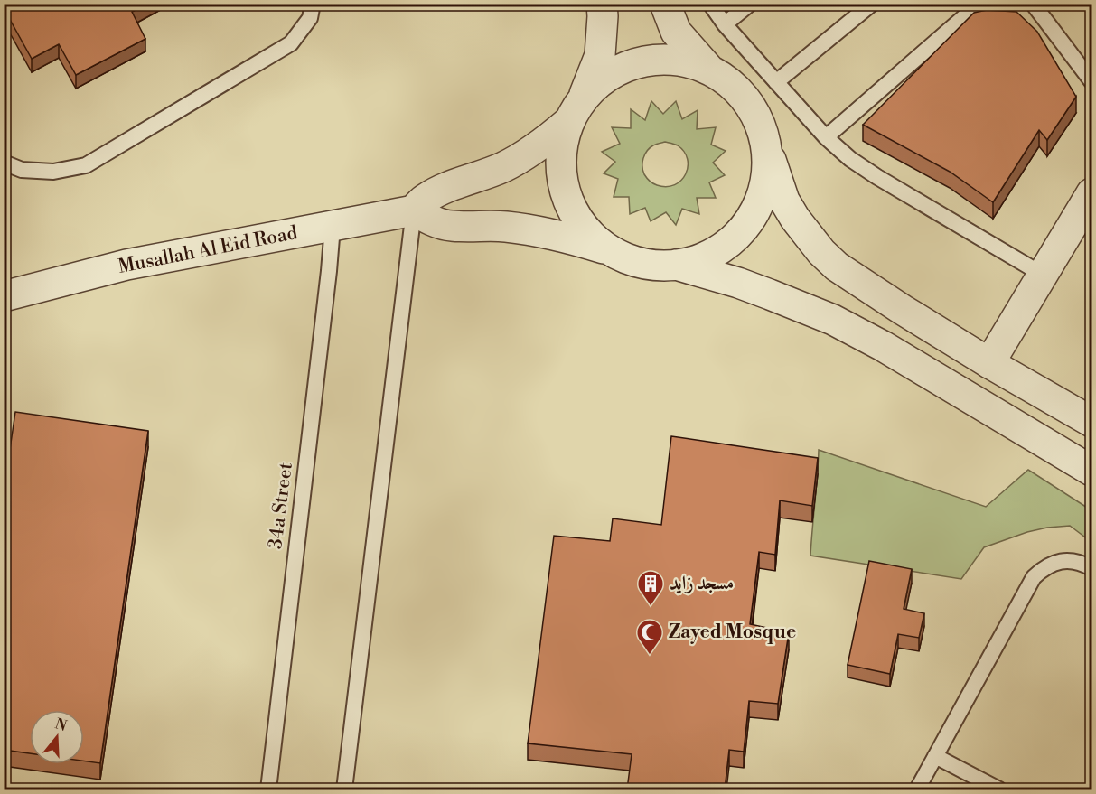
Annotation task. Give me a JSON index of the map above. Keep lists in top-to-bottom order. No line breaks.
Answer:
{"streets":{"street":["Musallah Al Eid Road"],"lane":["34a Street"]},"crossings":[["Musallah Al Eid Road","34a Street"]],"places":{"building":["مسجد زايد"],"mosque":["Zayed Mosque"]},"north":"top"}
